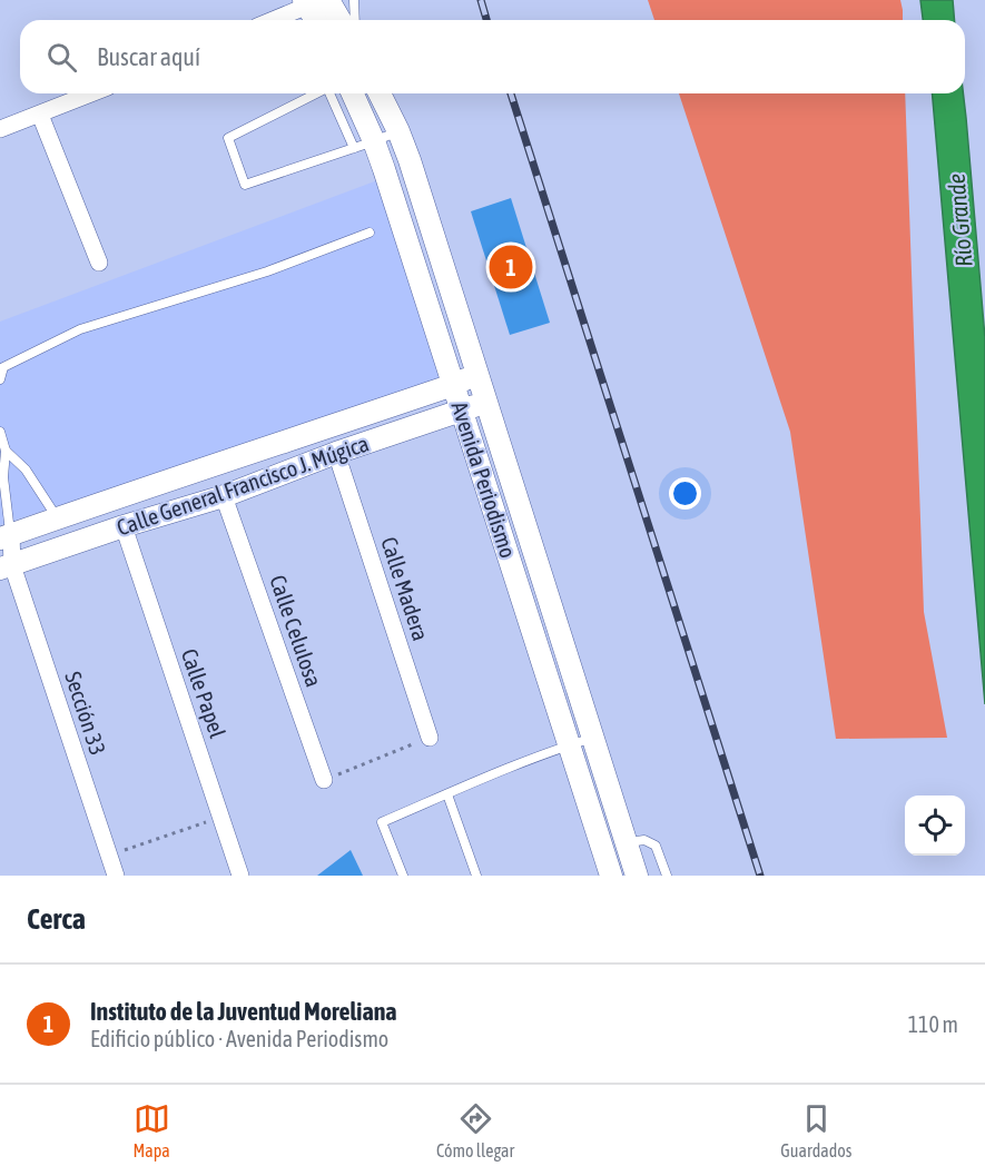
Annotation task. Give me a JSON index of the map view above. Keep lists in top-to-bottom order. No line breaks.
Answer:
{"streets":{"street":["Avenida Periodismo","Calle General Francisco J. Múgica","Calle Madera","Calle Celulosa","Calle Papel","Sección 33"]},"crossings":[["Avenida Periodismo","Calle General Francisco J. Múgica"],["Calle General Francisco J. Múgica","Calle Madera"],["Calle General Francisco J. Múgica","Calle Celulosa"],["Calle General Francisco J. Múgica","Calle Papel"],["Calle General Francisco J. Múgica","Sección 33"]],"water":["Río Grande"],"page":{"search":"Buscar aquí","pins":"1","heading":"Cerca","list":[{"mark":"1","name":"Instituto de la Juventud Moreliana","note":"Edificio público · Avenida Periodismo","value":"110 m"}],"nav":["Mapa","Cómo llegar","Guardados"]}}
